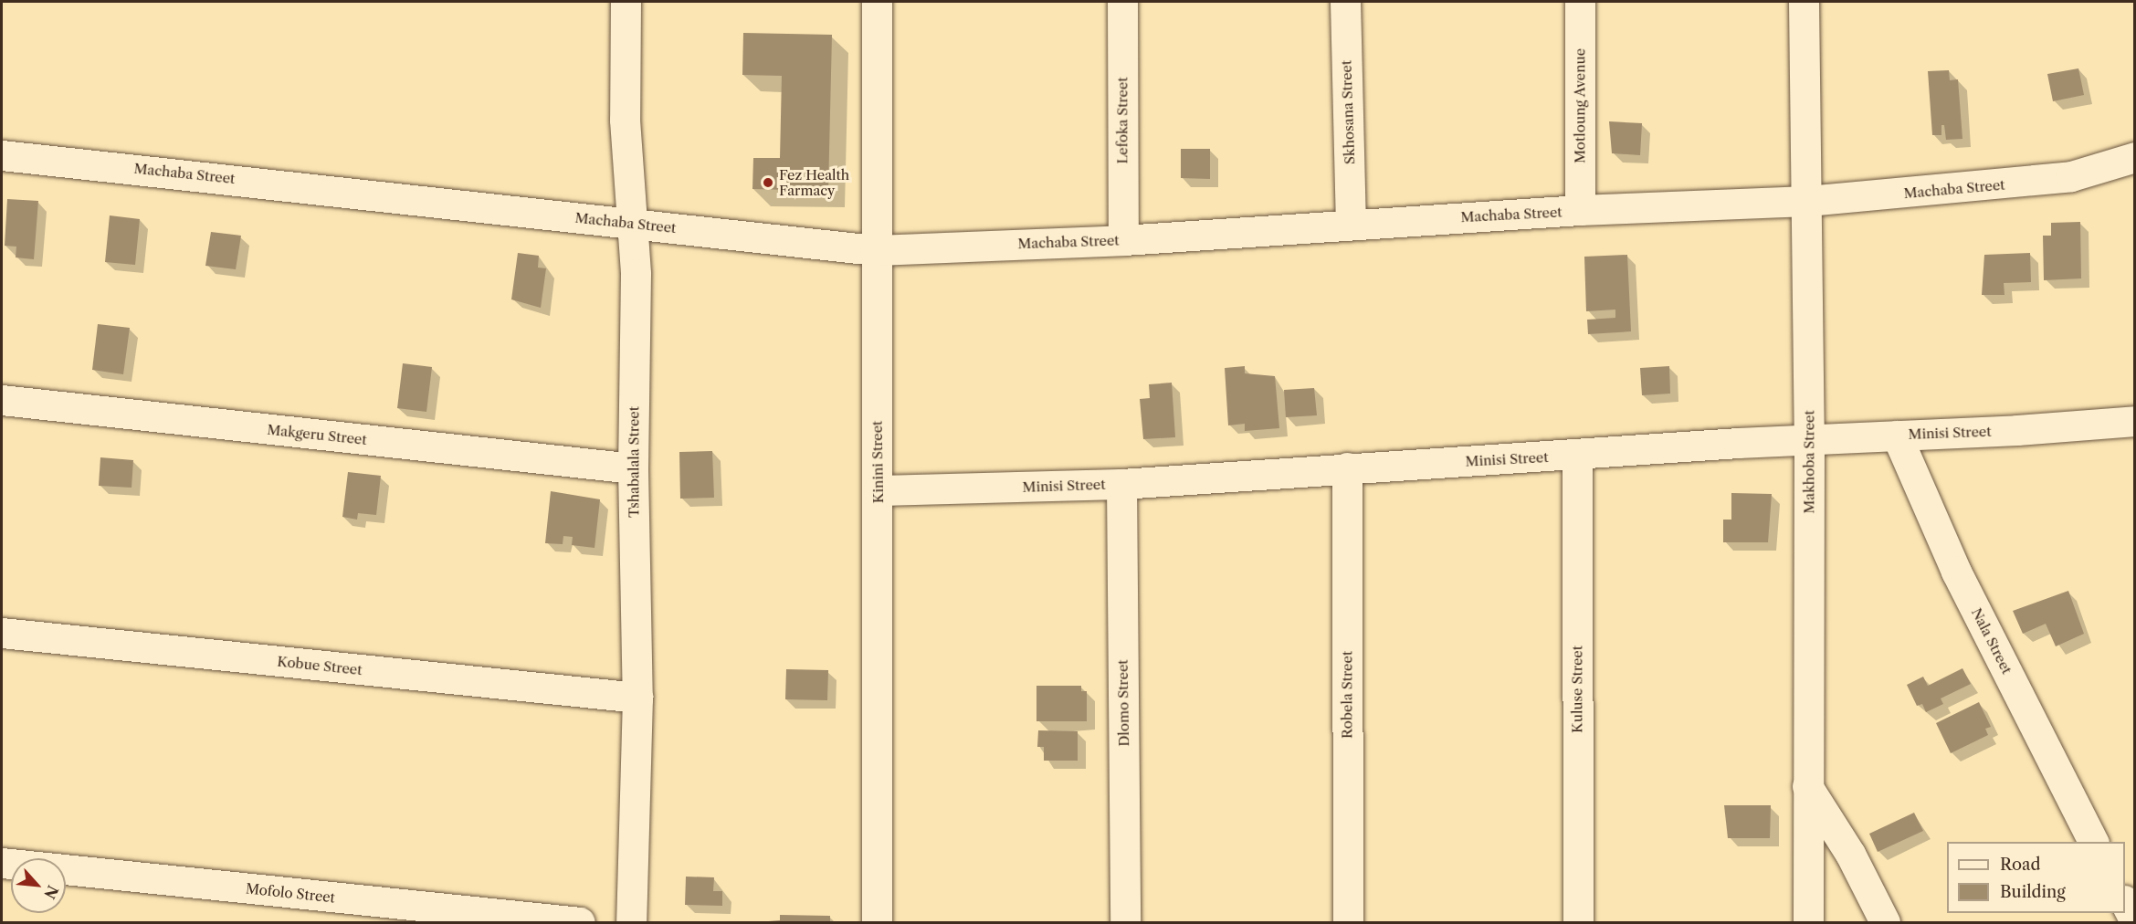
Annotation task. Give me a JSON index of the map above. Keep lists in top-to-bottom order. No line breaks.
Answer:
{"streets":{"street":["Motloung Avenue","Skhosana Street","Lefoka Street","Machaba Street","Minisi Street","Makgeru Street","Tshabalala Street","Kinini Street","Makhoba Street","Nala Street","Kobue Street","Kuluse Street","Robela Street","Dlomo Street","Mofolo Street"]},"crossings":[["Motloung Avenue","Machaba Street"],["Skhosana Street","Machaba Street"],["Lefoka Street","Machaba Street"],["Machaba Street","Tshabalala Street"],["Machaba Street","Kinini Street"],["Machaba Street","Makhoba Street"],["Minisi Street","Kinini Street"],["Minisi Street","Makhoba Street"],["Minisi Street","Nala Street"],["Minisi Street","Kuluse Street"],["Minisi Street","Robela Street"],["Minisi Street","Dlomo Street"],["Makgeru Street","Tshabalala Street"],["Tshabalala Street","Kobue Street"]],"places":["Fez Health Farmacy"],"legend":["Road","Building"],"north":"bottom right"}
